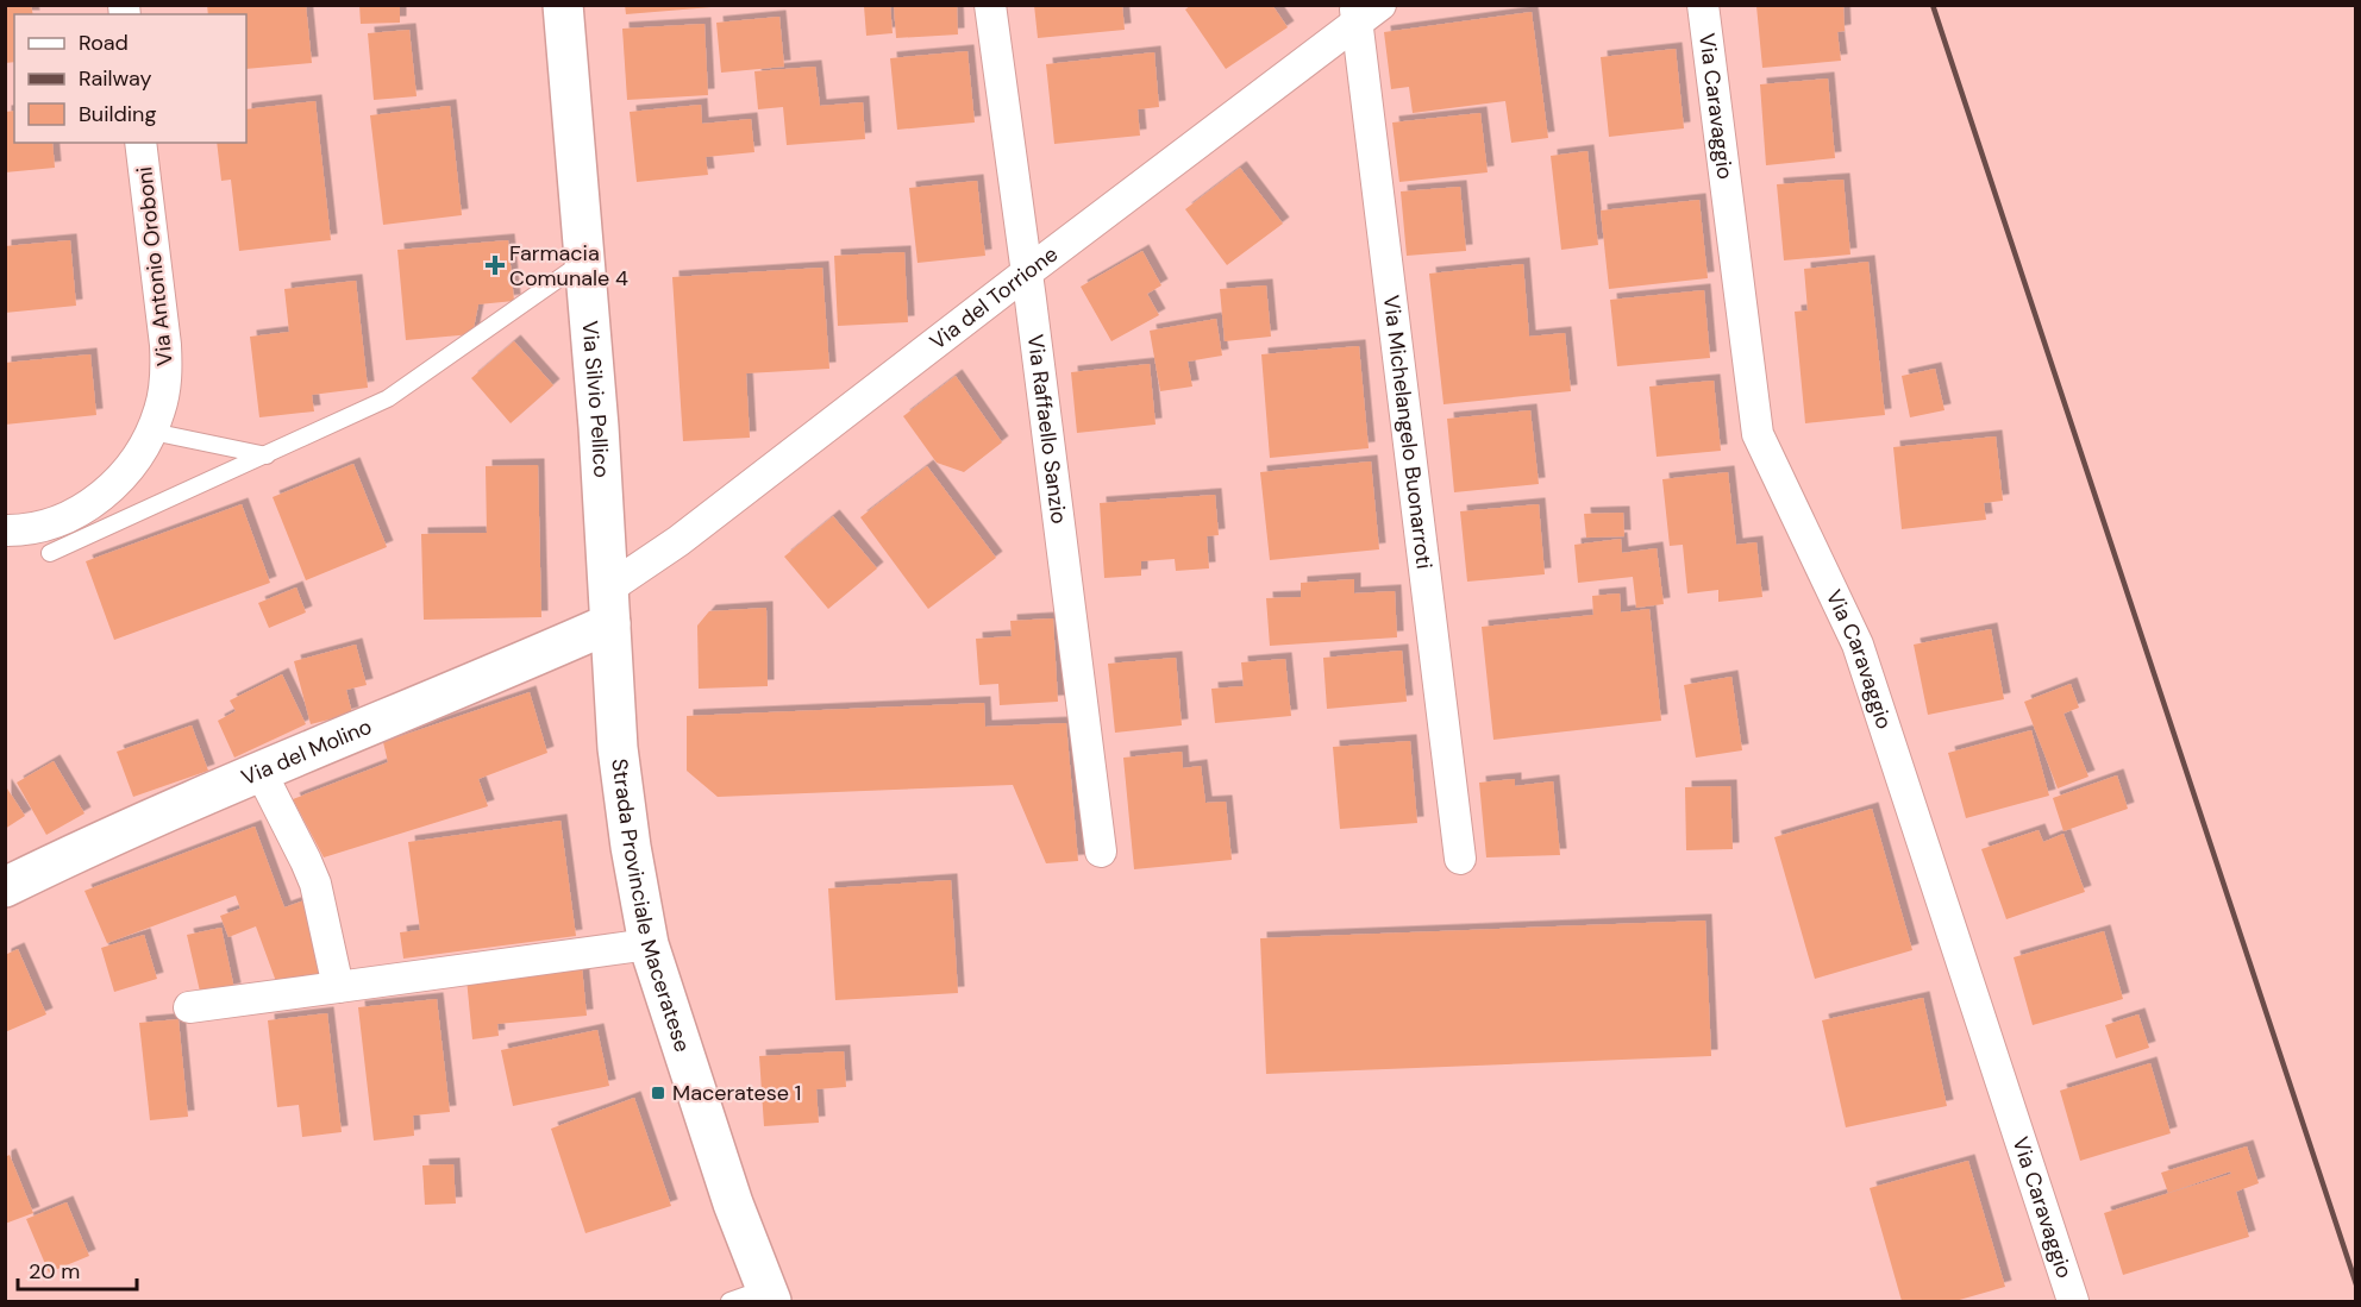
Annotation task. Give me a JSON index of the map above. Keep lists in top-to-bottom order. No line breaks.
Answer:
{"streets":{"main road":["Via Silvio Pellico","Via del Molino","Strada Provinciale Maceratese"],"street":["Via Caravaggio","Via Antonio Oroboni","Via del Torrione","Via Raffaello Sanzio","Via Michelangelo Buonarroti"]},"crossings":[["Via del Torrione","Via Silvio Pellico"],["Via del Torrione","Via Raffaello Sanzio"],["Via del Torrione","Via Michelangelo Buonarroti"],["Via del Torrione","Via del Molino"],["Via del Torrione","Strada Provinciale Maceratese"],["Via Silvio Pellico","Via del Molino"],["Via Silvio Pellico","Strada Provinciale Maceratese"],["Via del Molino","Strada Provinciale Maceratese"]],"places":{"health":["Farmacia Comunale 4"],"transit":["Maceratese 1"]},"legend":["Road","Railway","Building"],"scale_bar":"20 m"}
